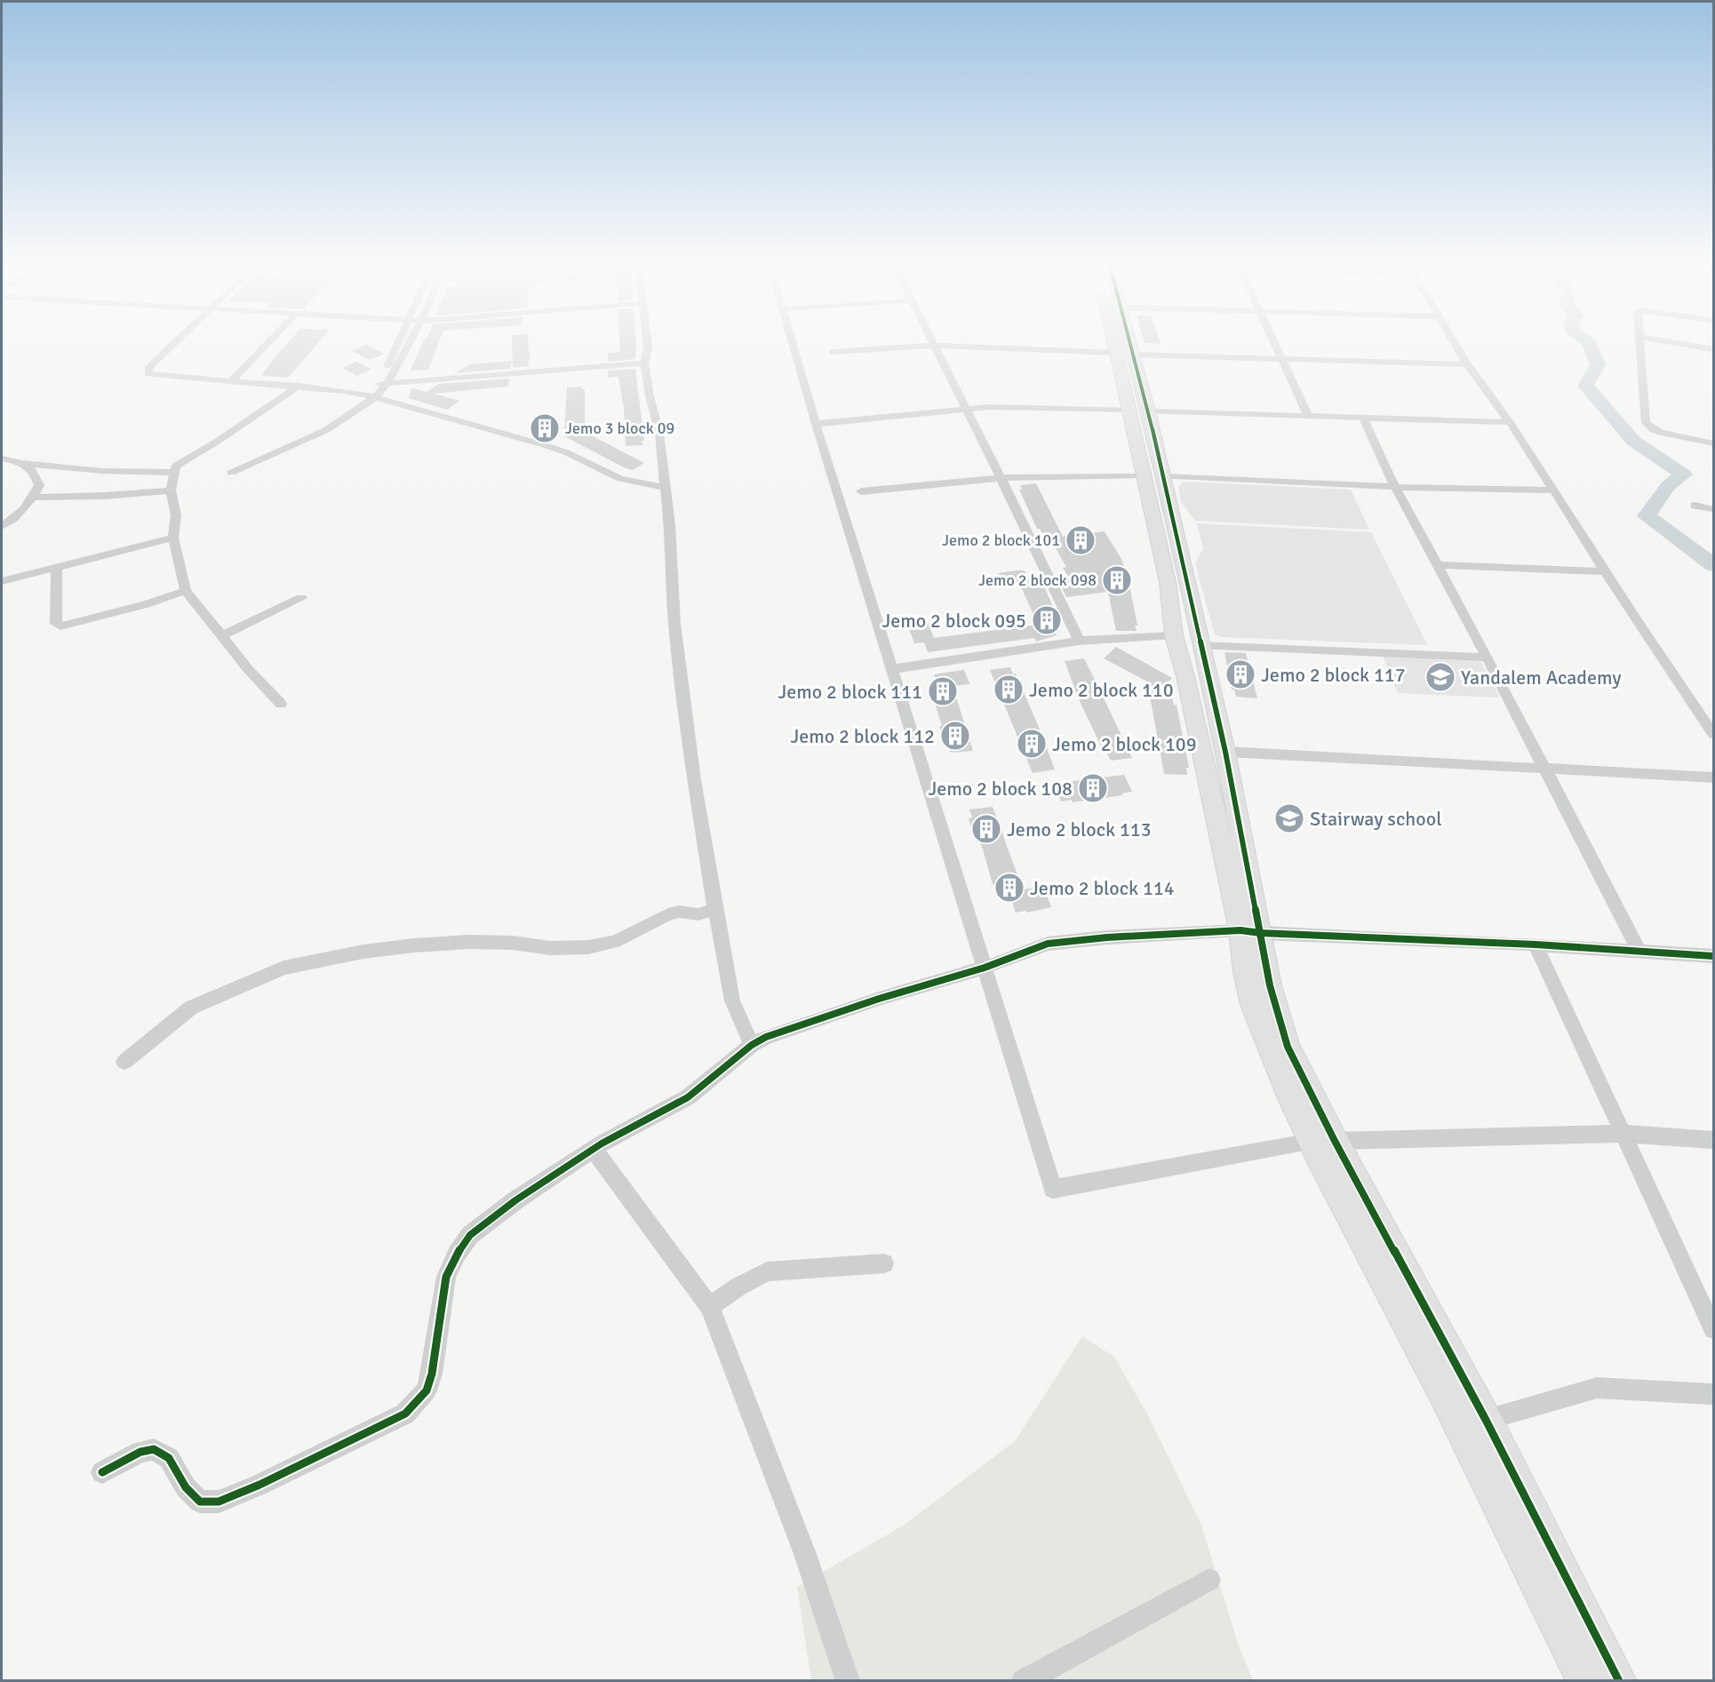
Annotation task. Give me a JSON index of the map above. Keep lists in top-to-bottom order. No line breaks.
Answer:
{"places":{"building":["Jemo 3 block 09","Jemo 2 block 101","Jemo 2 block 098","Jemo 2 block 095","Jemo 2 block 117","Jemo 2 block 110","Jemo 2 block 111","Jemo 2 block 112","Jemo 2 block 109","Jemo 2 block 108","Jemo 2 block 113","Jemo 2 block 114"],"school or university":["Yandalem Academy","Stairway school"]}}
